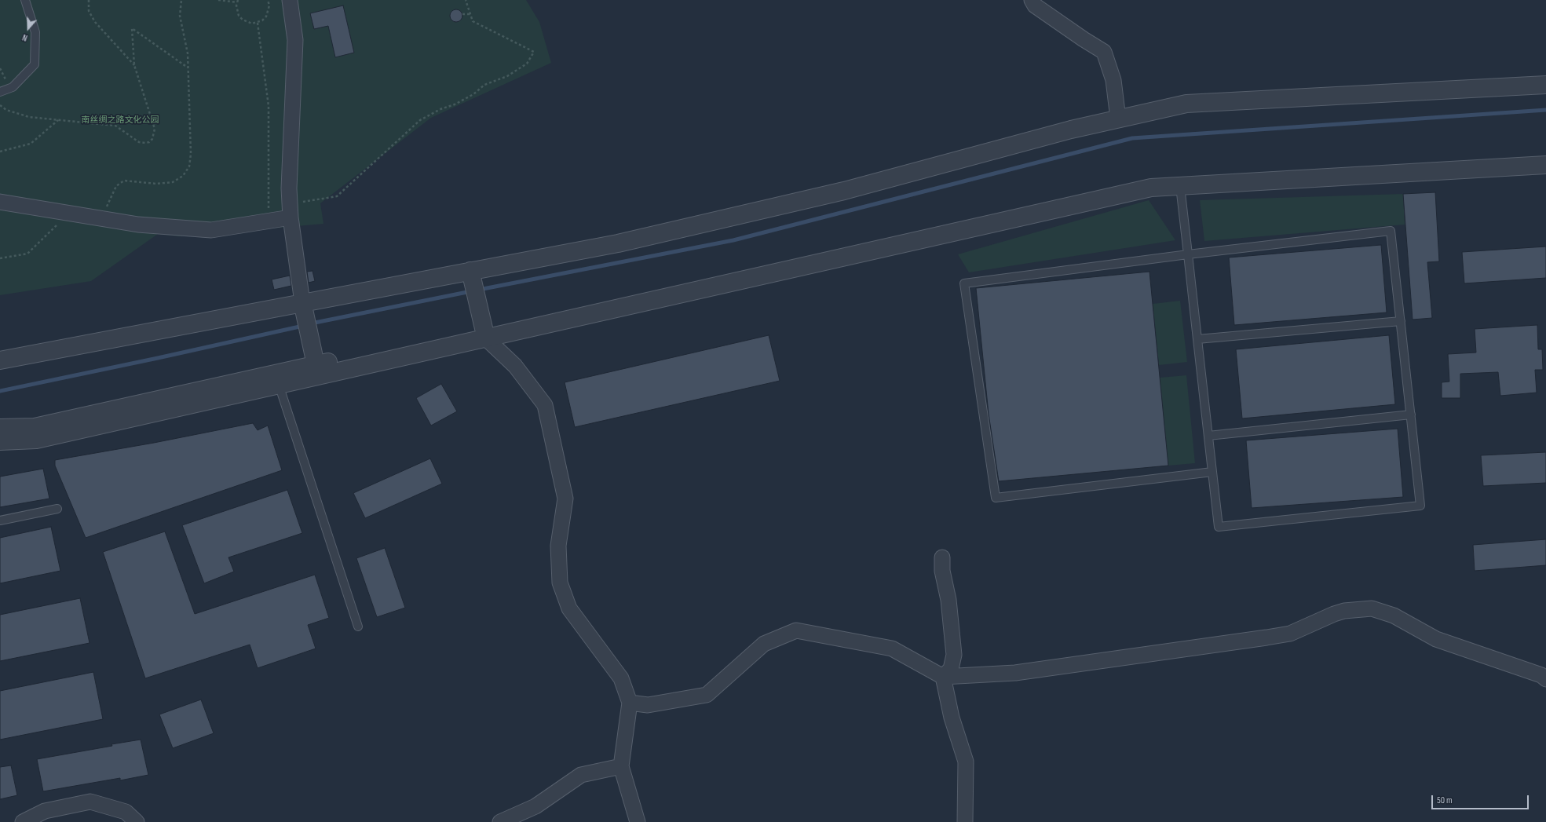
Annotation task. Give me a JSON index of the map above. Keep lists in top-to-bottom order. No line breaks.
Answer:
{"parks":["南丝绸之路文化公园"],"scale_bar":"50 m","north":"bottom"}
